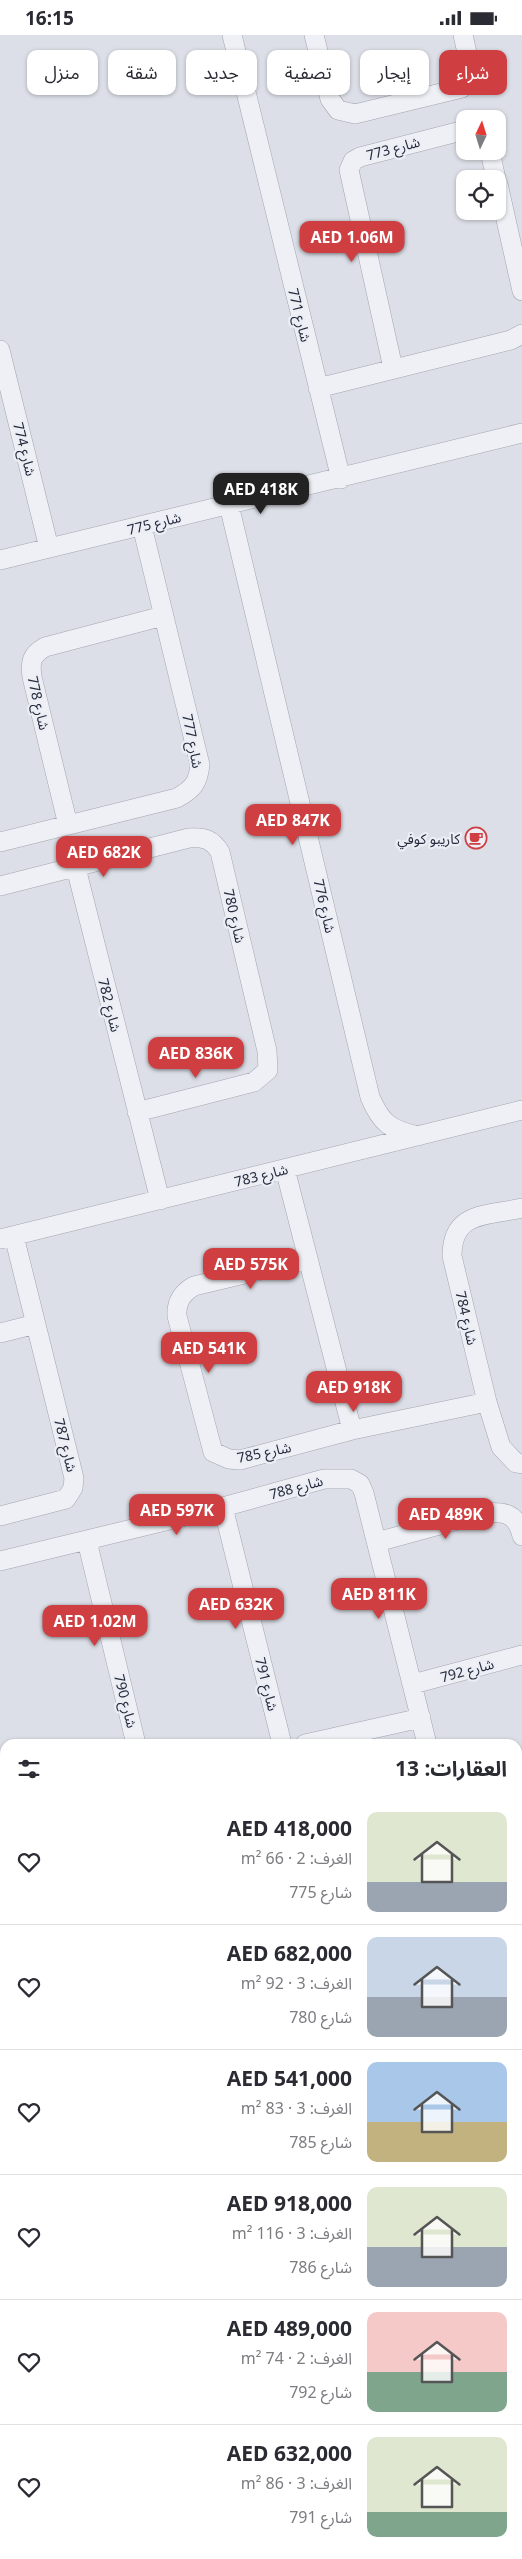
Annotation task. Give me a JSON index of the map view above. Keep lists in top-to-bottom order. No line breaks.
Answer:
{"streets":{"street":["شارع 773","شارع 771","شارع 774","شارع 775","شارع 778","شارع 777","شارع 776","شارع 780","شارع 782","شارع 783","شارع 784","شارع 787","شارع 785","شارع 788","شارع 792","شارع 791","شارع 790"]},"crossings":[["شارع 771","شارع 775"],["شارع 774","شارع 775"],["شارع 775","شارع 777"],["شارع 775","شارع 776"],["شارع 778","شارع 777"],["شارع 776","شارع 783"],["شارع 780","شارع 782"],["شارع 782","شارع 783"],["شارع 783","شارع 787"],["شارع 784","شارع 785"],["شارع 788","شارع 792"],["شارع 788","شارع 791"],["شارع 788","شارع 790"]],"places":{"cafe":["كاريبو كوفي"]},"north":"top","page":{"status":"16:15","chip":["شراء","إيجار","تصفية","جديد","شقة","منزل"],"price":["AED 1.06M","AED 418K","AED 847K","AED 682K","AED 836K","AED 575K","AED 541K","AED 918K","AED 597K","AED 489K","AED 811K","AED 632K","AED 1.02M"],"heading":"العقارات: 13","list":[{"name":"AED 418,000","note":"الغرف: 2 · 66 m² · شارع 775"},{"name":"AED 682,000","note":"الغرف: 3 · 92 m² · شارع 780"},{"name":"AED 541,000","note":"الغرف: 3 · 83 m² · شارع 785"},{"name":"AED 918,000","note":"الغرف: 3 · 116 m² · شارع 786"},{"name":"AED 489,000","note":"الغرف: 2 · 74 m² · شارع 792"},{"name":"AED 632,000","note":"الغرف: 3 · 86 m² · شارع 791"}]}}
